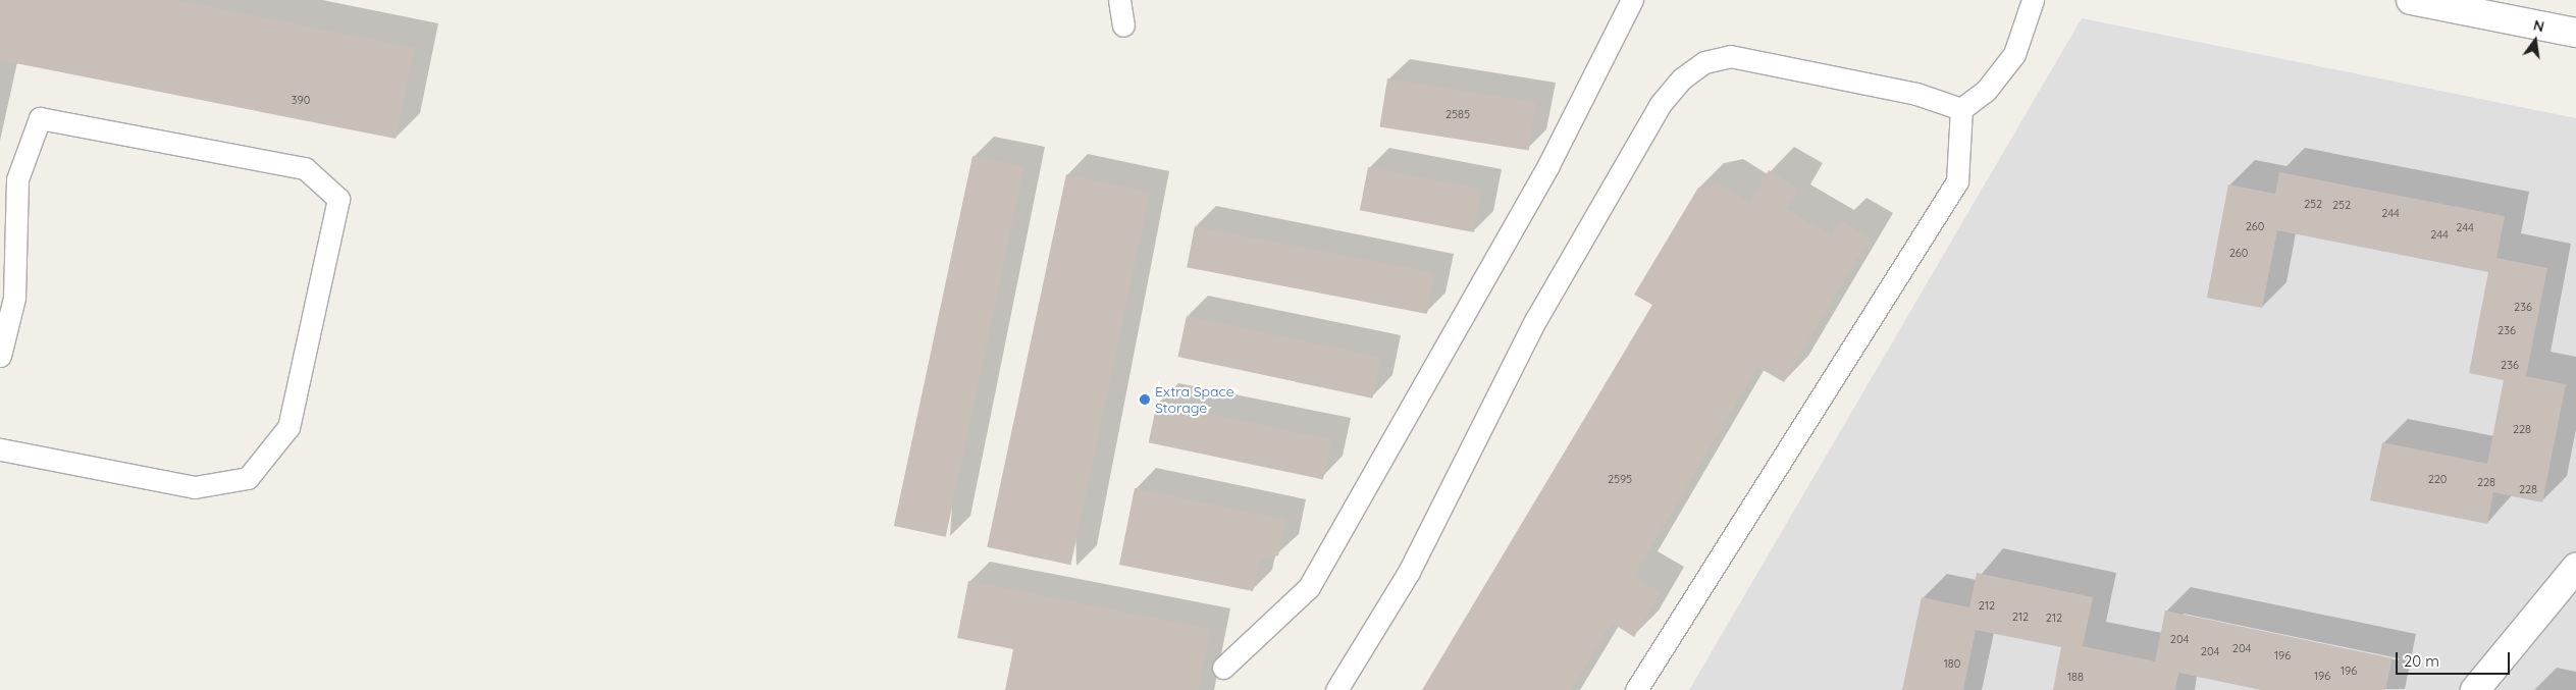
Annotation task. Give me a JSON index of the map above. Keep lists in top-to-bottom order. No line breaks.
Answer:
{"places":["Extra Space Storage"],"house_numbers":["390","2585","252","252","244","260","244","244","260","236","236","236","228","2595","220","228","228","212","212","212","204","204","204","196","180","196","196","188"],"scale_bar":"20 m","north":"top"}
